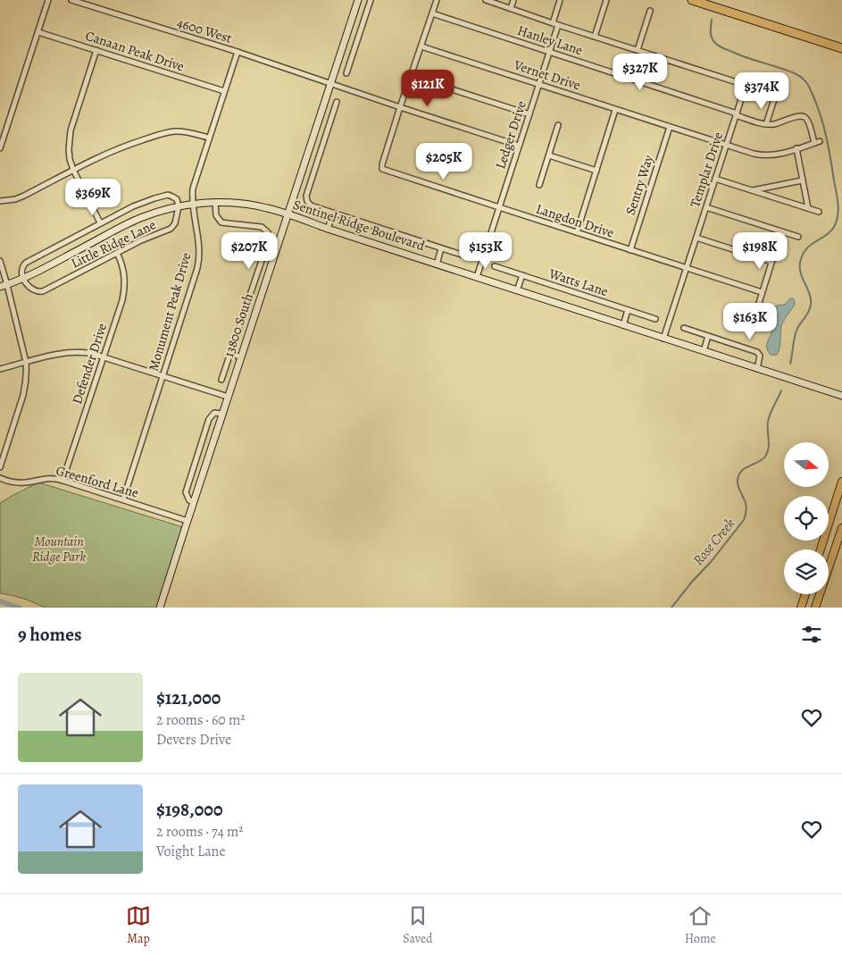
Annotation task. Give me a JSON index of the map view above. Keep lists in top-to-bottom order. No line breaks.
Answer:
{"streets":{"main road":["Sentinel Ridge Boulevard","13800 South"],"street":["4600 West","Hanley Lane","Canaan Peak Drive","Vernet Drive","Ledger Drive","Templar Drive","Sentry Way","Langdon Drive","Little Ridge Lane","Watts Lane","Monument Peak Drive","Defender Drive","Greenford Lane"]},"crossings":[["4600 West","Ledger Drive"],["4600 West","Langdon Drive"],["4600 West","Monument Peak Drive"],["4600 West","13800 South"],["Hanley Lane","Vernet Drive"],["Hanley Lane","Ledger Drive"],["Hanley Lane","Templar Drive"],["Canaan Peak Drive","Monument Peak Drive"],["Vernet Drive","Ledger Drive"],["Vernet Drive","Templar Drive"],["Vernet Drive","Sentry Way"],["Ledger Drive","Templar Drive"],["Ledger Drive","Langdon Drive"],["Ledger Drive","Sentinel Ridge Boulevard"],["Templar Drive","Langdon Drive"],["Templar Drive","Sentinel Ridge Boulevard"],["Sentry Way","Langdon Drive"],["Sentinel Ridge Boulevard","Little Ridge Lane"],["Sentinel Ridge Boulevard","Monument Peak Drive"],["Sentinel Ridge Boulevard","13800 South"],["Little Ridge Lane","Defender Drive"],["Monument Peak Drive","Greenford Lane"],["13800 South","Greenford Lane"],["Defender Drive","Greenford Lane"]],"water":["Rose Creek"],"parks":["Mountain Ridge Park"],"north":"right","page":{"price":["$327K","$121K","$374K","$205K","$369K","$207K","$153K","$198K","$163K"],"heading":"9 homes","list":[{"name":"$121,000","note":"2 rooms · 60 m² · Devers Drive"},{"name":"$198,000","note":"2 rooms · 74 m² · Voight Lane"}],"tabs":["Map","Saved","Home"]}}
